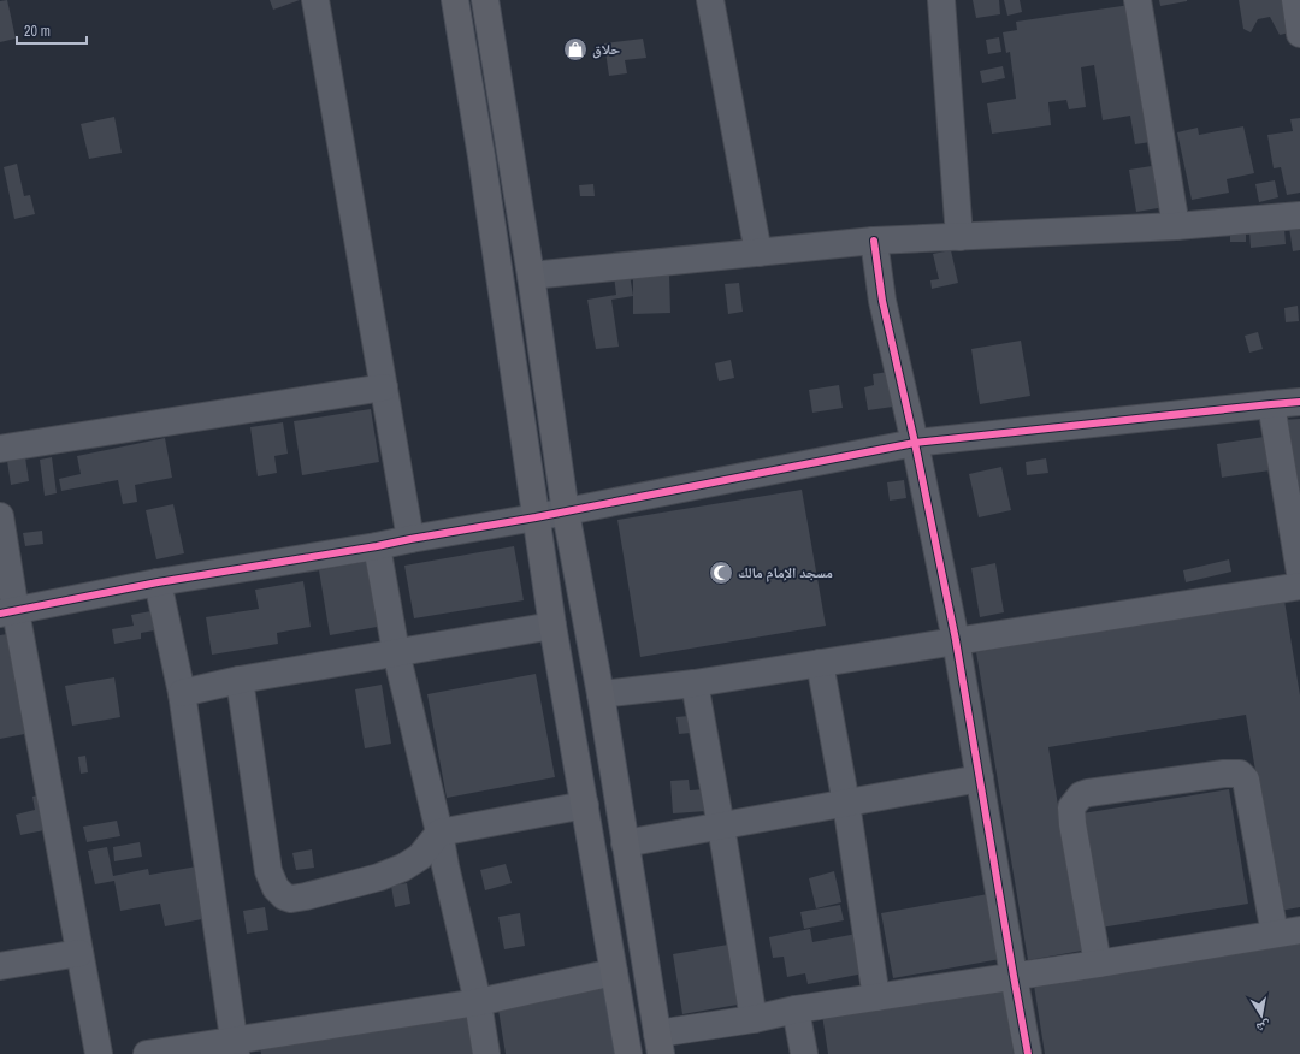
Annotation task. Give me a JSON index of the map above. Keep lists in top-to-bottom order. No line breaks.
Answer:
{"places":{"shop":["حلاق"],"mosque":["مسجد الإمام مالك"]},"scale_bar":"20 m","north":"bottom"}
